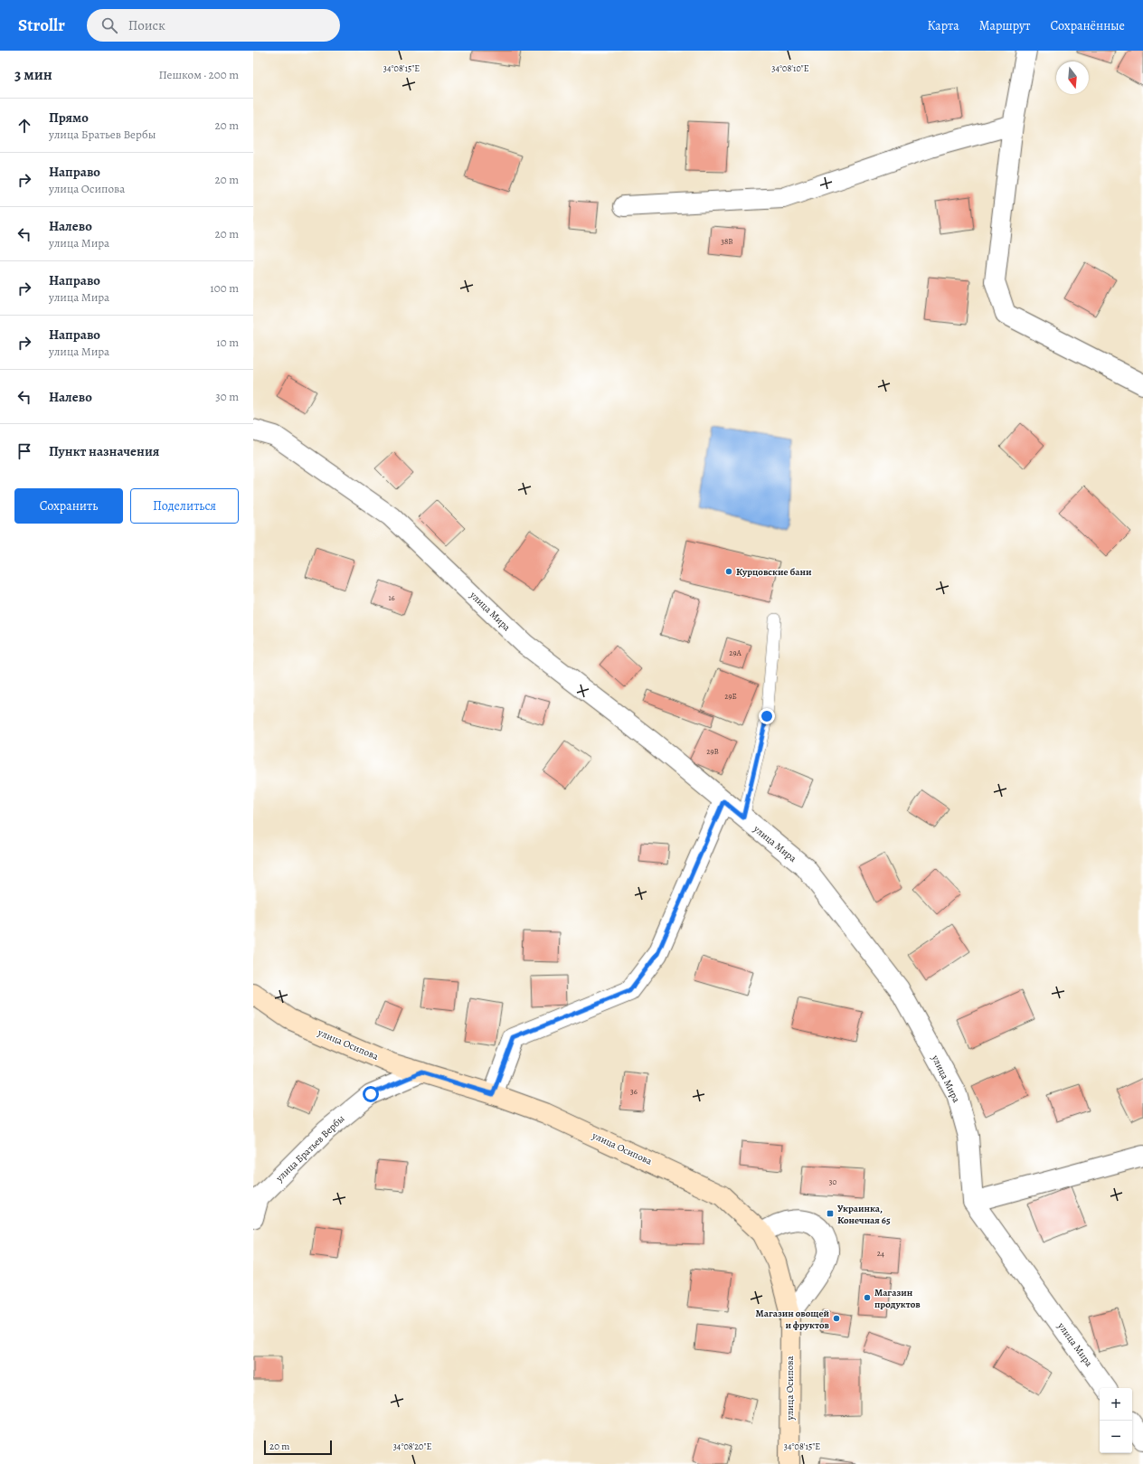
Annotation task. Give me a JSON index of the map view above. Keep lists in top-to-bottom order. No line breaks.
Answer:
{"streets":{"main road":["улица Осипова"],"street":["улица Мира","улица Братьев Вербы"]},"crossings":[["улица Осипова","улица Братьев Вербы"]],"places":{"other":["Курцовские бани","Магазин продуктов","Магазин овощей и фруктов"],"transit":["Украинка, Конечная 65"]},"house_numbers":["38В","16","29А","29Б","29В","36","30","24"],"scale_bar":"20 m","north":"bottom","page":{"header":"Strollr","search":"Поиск","nav":["Карта","Маршрут","Сохранённые"],"heading":["3 мин","Пешком · 200 m"],"list":[["Прямо","улица Братьев Вербы","20 m"],["Направо","улица Осипова","20 m"],["Налево","улица Мира","20 m"],["Направо","улица Мира","100 m"],["Направо","улица Мира","10 m"],["Налево","30 m"],"Пункт назначения"],"buttons":["Сохранить","Поделиться"],"map_buttons":["+","−"],"scale":"20 m"},"coordinates":["34°08'15\"E","34°08'10\"E","34°08'20\"E"]}
